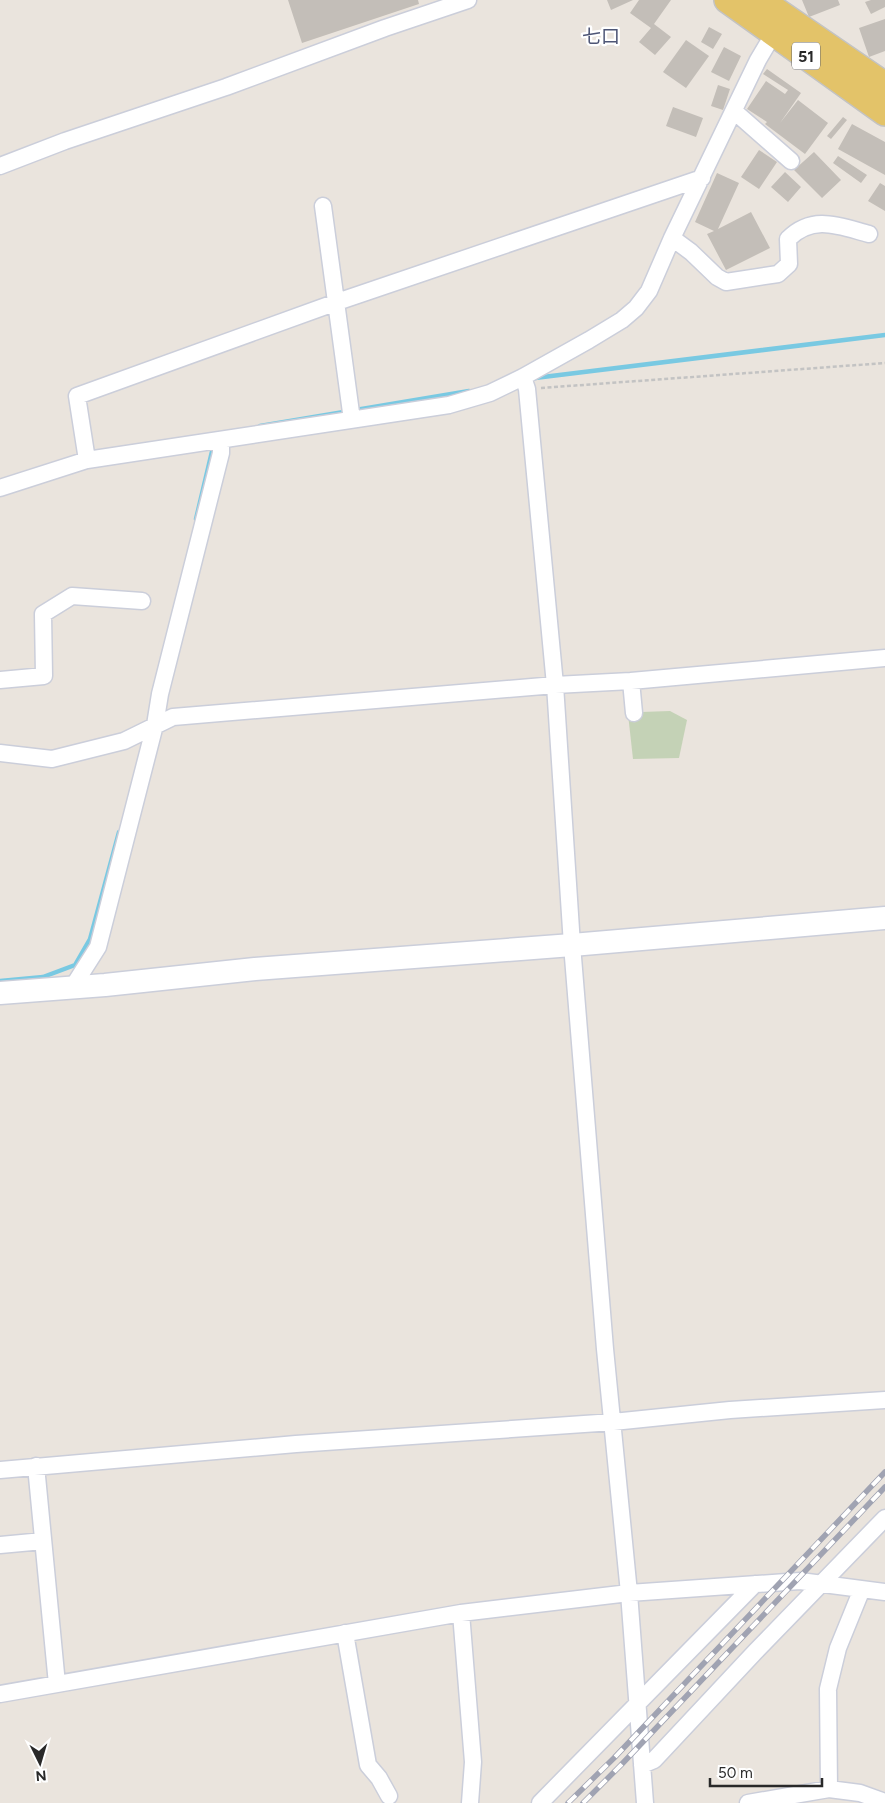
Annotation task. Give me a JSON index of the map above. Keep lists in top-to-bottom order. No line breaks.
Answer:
{"streets":{"main road":["51"]},"districts":["七口"],"scale_bar":"50 m","north":"bottom"}
